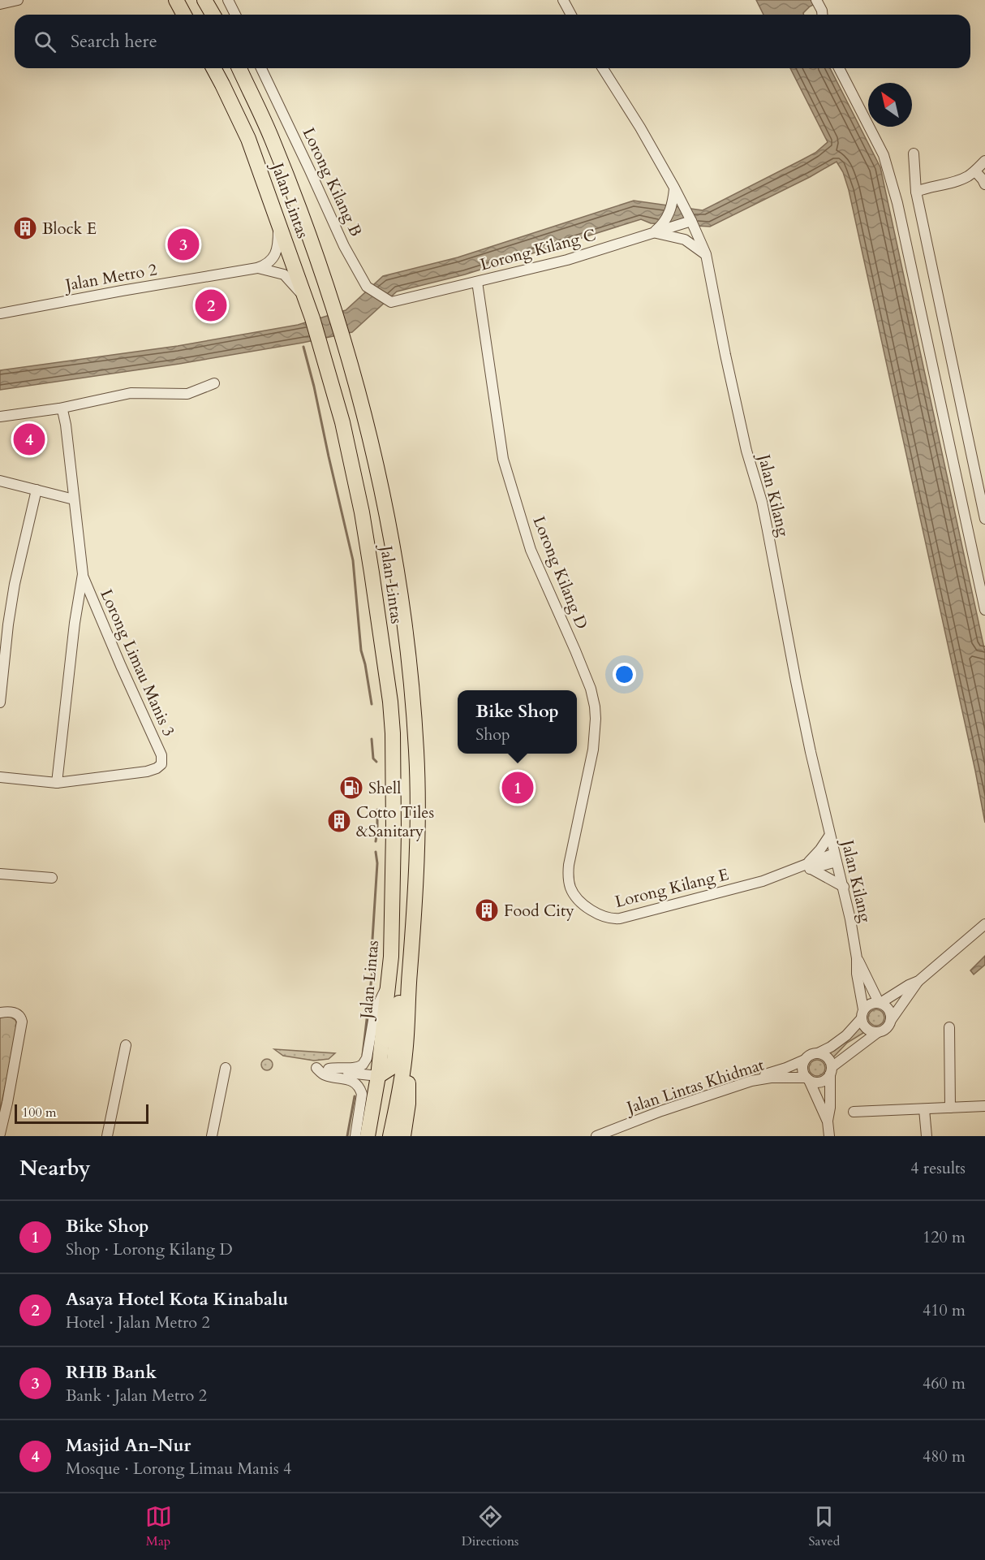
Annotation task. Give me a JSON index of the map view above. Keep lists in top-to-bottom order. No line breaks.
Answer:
{"streets":{"highway":["Jalan Lintas"],"street":["Lorong Kilang B","Lorong Kilang C","Jalan Metro 2","Jalan Kilang","Lorong Kilang D","Lorong Limau Manis 3","Lorong Kilang E","Jalan Lintas Khidmat"]},"crossings":[["Lorong Kilang B","Lorong Kilang C"],["Jalan Lintas","Jalan Metro 2"],["Lorong Kilang C","Jalan Kilang"],["Lorong Kilang C","Lorong Kilang D"],["Jalan Kilang","Lorong Kilang E"],["Lorong Kilang D","Lorong Kilang E"]],"places":{"building":["Block E","Cotto Tiles &Sanitary","Food City"],"fuel station":["Shell"]},"scale_bar":"100 m","north":"top left","page":{"search":"Search here","pins":["3","2","4","1"],"popup":["Bike Shop","Shop"],"scale":"100 m","heading":["Nearby","4 results"],"list":[{"mark":"1","name":"Bike Shop","note":"Shop · Lorong Kilang D","value":"120 m"},{"mark":"2","name":"Asaya Hotel Kota Kinabalu","note":"Hotel · Jalan Metro 2","value":"410 m"},{"mark":"3","name":"RHB Bank","note":"Bank · Jalan Metro 2","value":"460 m"},{"mark":"4","name":"Masjid An-Nur","note":"Mosque · Lorong Limau Manis 4","value":"480 m"}],"nav":["Map","Directions","Saved"]}}
